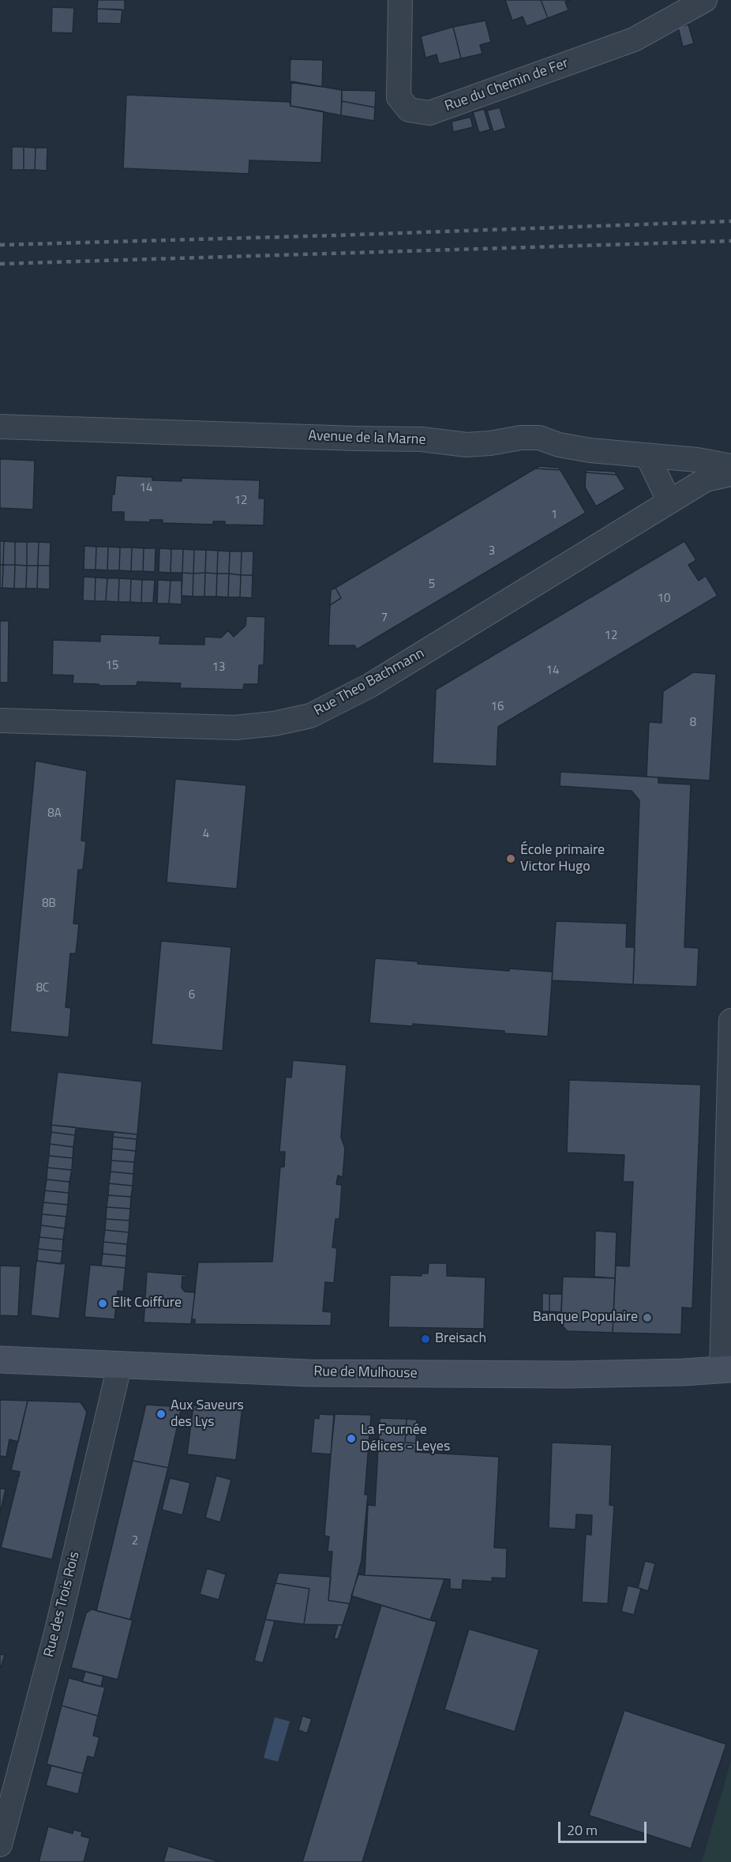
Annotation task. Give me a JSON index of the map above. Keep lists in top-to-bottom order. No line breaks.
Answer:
{"streets":{"main road":["Rue de Mulhouse"],"street":["Rue du Chemin de Fer","Avenue de la Marne","Rue Theo Bachmann","Rue des Trois Rois"]},"crossings":[["Rue de Mulhouse","Rue des Trois Rois"]],"places":["École primaire Victor Hugo","Elit Coiffure","Banque Populaire","Breisach","Aux Saveurs des Lys","La Fournée Délices - Leyes"],"house_numbers":["14","12","1","3","5","10","7","12","15","13","14","16","8","8A","4","8B","8C","6","2"],"scale_bar":"20 m"}
